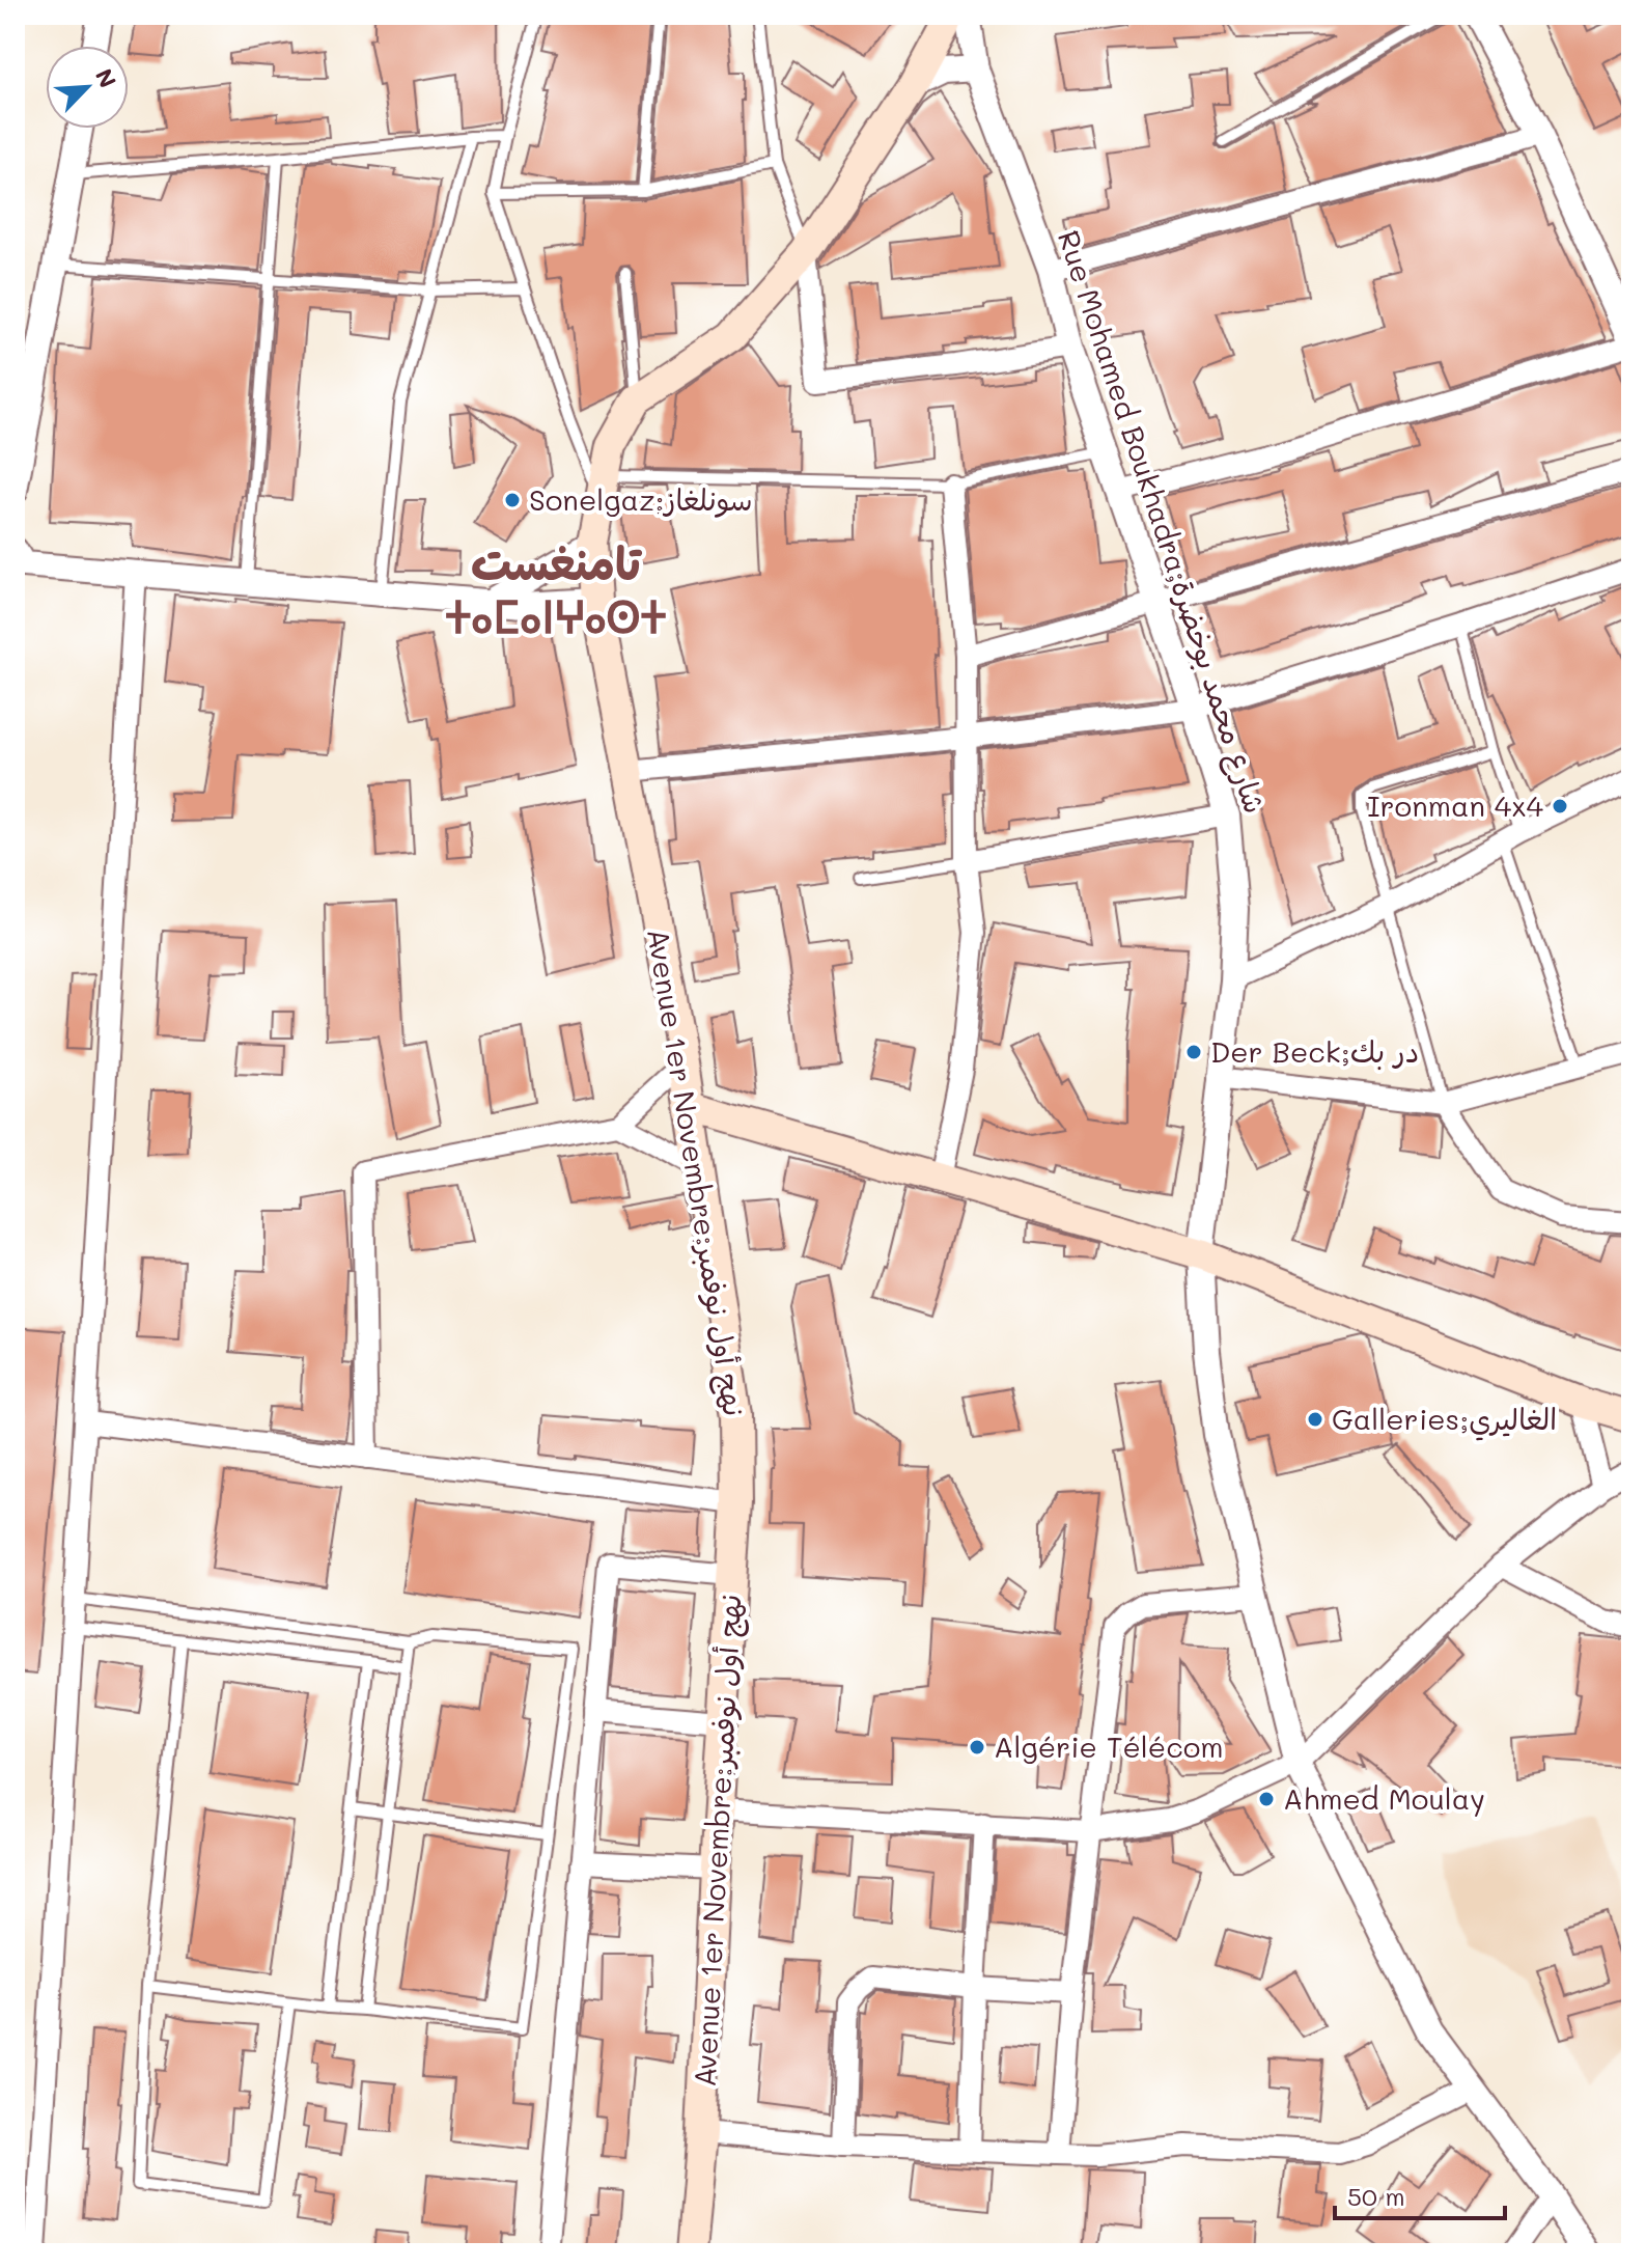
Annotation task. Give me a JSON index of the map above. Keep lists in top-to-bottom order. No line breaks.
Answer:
{"streets":{"main road":["Avenue 1er Novembre;نهج أول نوفمبر"],"street":["Rue Mohamed Boukhadra;شارع محمد بوخضرة"]},"districts":["تامنغست ⵜⴰⵎⴰⵏⵖⴰⵙⵜ"],"places":["Sonelgaz;سونلغاز","Ironman 4x4","Der Beck;در بك","Galleries;الغاليري","Algérie Télécom","Ahmed Moulay"],"scale_bar":"50 m","north":"top right"}
